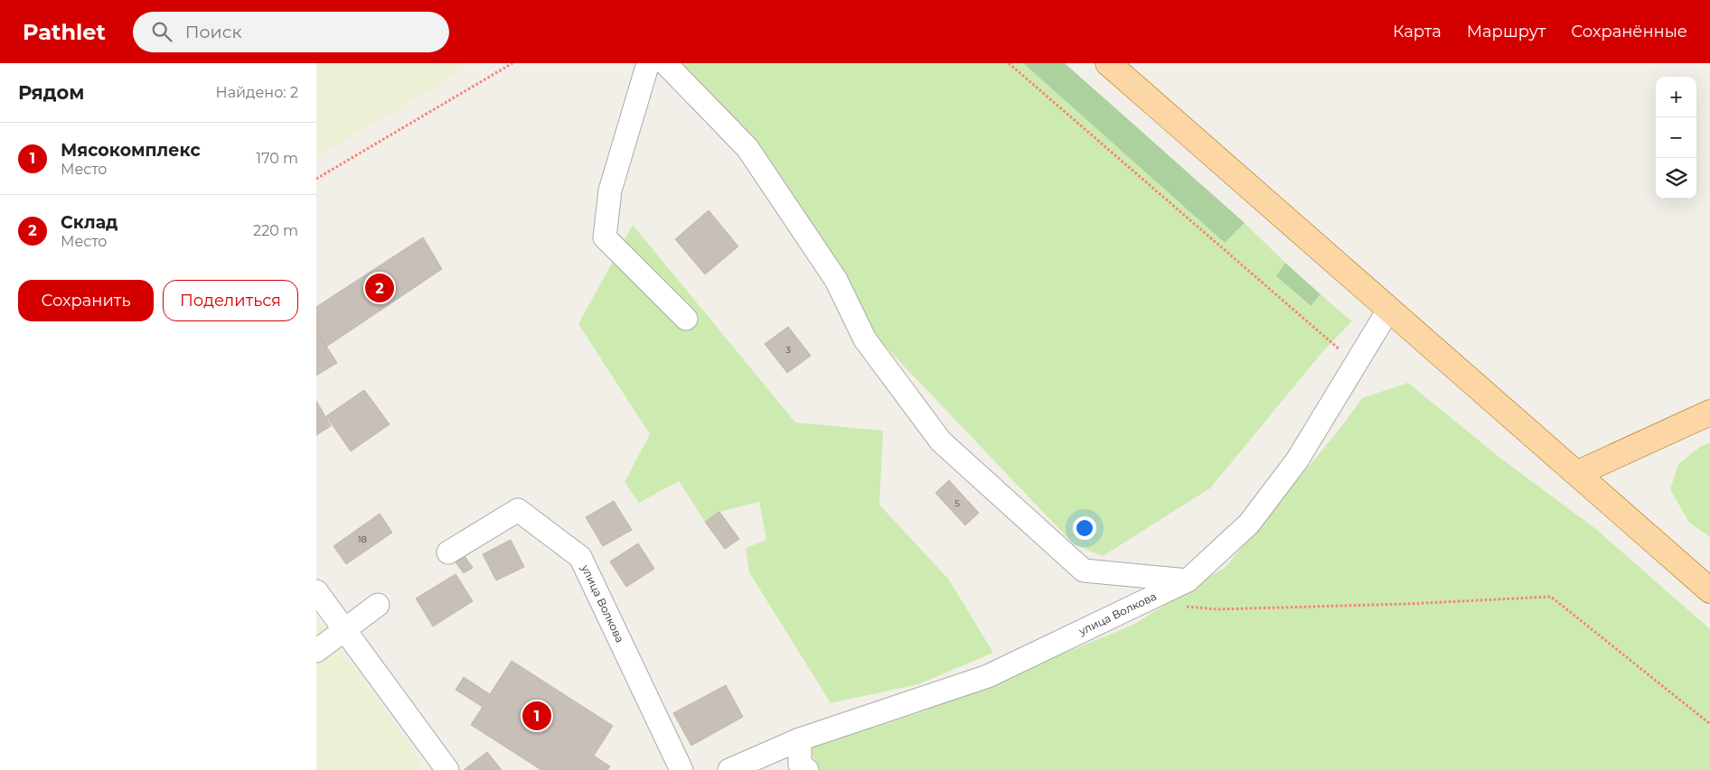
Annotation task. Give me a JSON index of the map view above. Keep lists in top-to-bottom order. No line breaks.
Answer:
{"streets":{"street":["улица Волкова"]},"house_numbers":["3","5","18"],"page":{"header":"Pathlet","search":"Поиск","nav":["Карта","Маршрут","Сохранённые"],"heading":["Рядом","Найдено: 2"],"map_buttons":["+","−"],"list":[{"mark":"1","name":"Мясокомплекс","note":"Место","value":"170 m"},{"mark":"2","name":"Склад","note":"Место","value":"220 m"}],"buttons":["Сохранить","Поделиться"],"pins":["2","1"]}}
